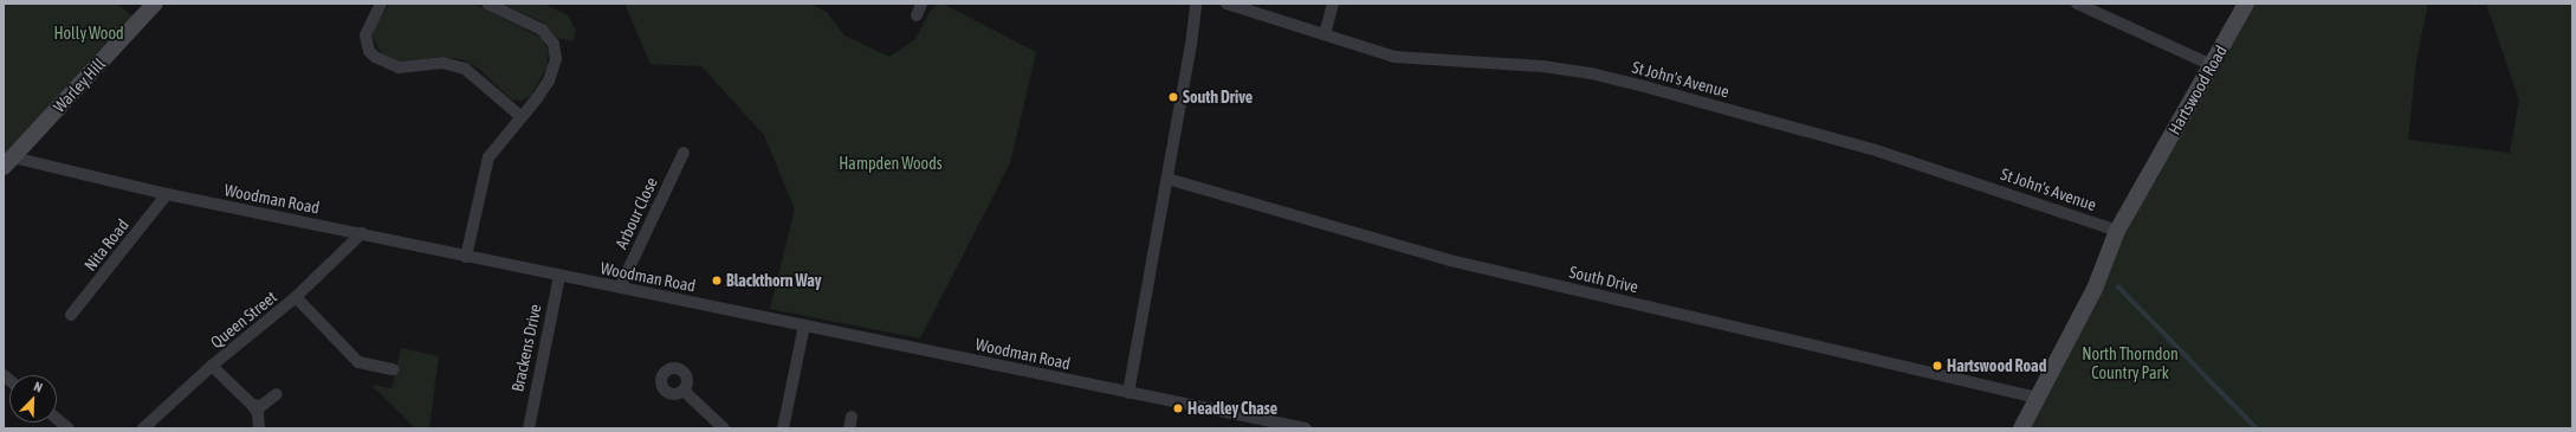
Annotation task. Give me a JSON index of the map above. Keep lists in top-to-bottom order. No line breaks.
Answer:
{"streets":{"street":["St John's Avenue","Warley Hill","Hartswood Road","Woodman Road","Arbour Close","Nita Road","South Drive","Queen Street","Brackens Drive"]},"crossings":[["St John's Avenue","Hartswood Road"],["Warley Hill","Woodman Road"],["Hartswood Road","South Drive"],["Woodman Road","Arbour Close"],["Woodman Road","Nita Road"],["Woodman Road","Queen Street"],["Woodman Road","Brackens Drive"]],"parks":["Holly Wood","Hampden Woods","North Thorndon Country Park"],"places":["South Drive","Blackthorn Way","Hartswood Road","Headley Chase"],"north":"top right"}
